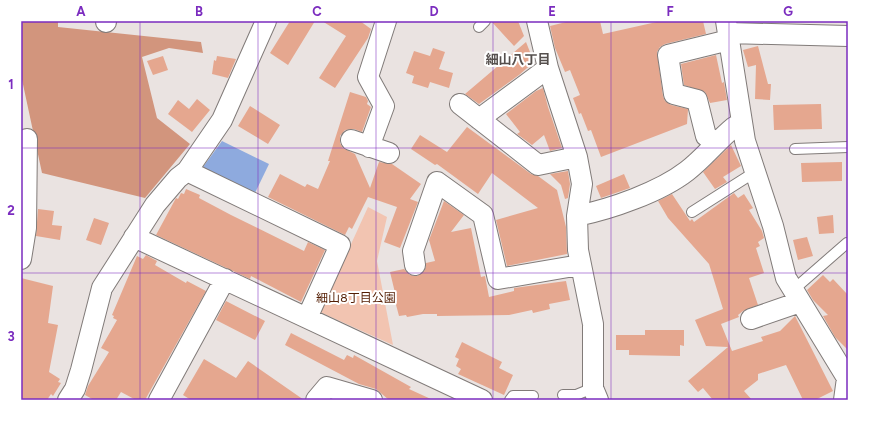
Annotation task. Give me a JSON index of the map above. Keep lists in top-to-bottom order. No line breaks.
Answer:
{"districts":["細山八丁目"],"parks":["細山8丁目公園"],"grid":{"columns":["A","B","C","D","E","F","G"],"rows":["1","2","3"]}}
